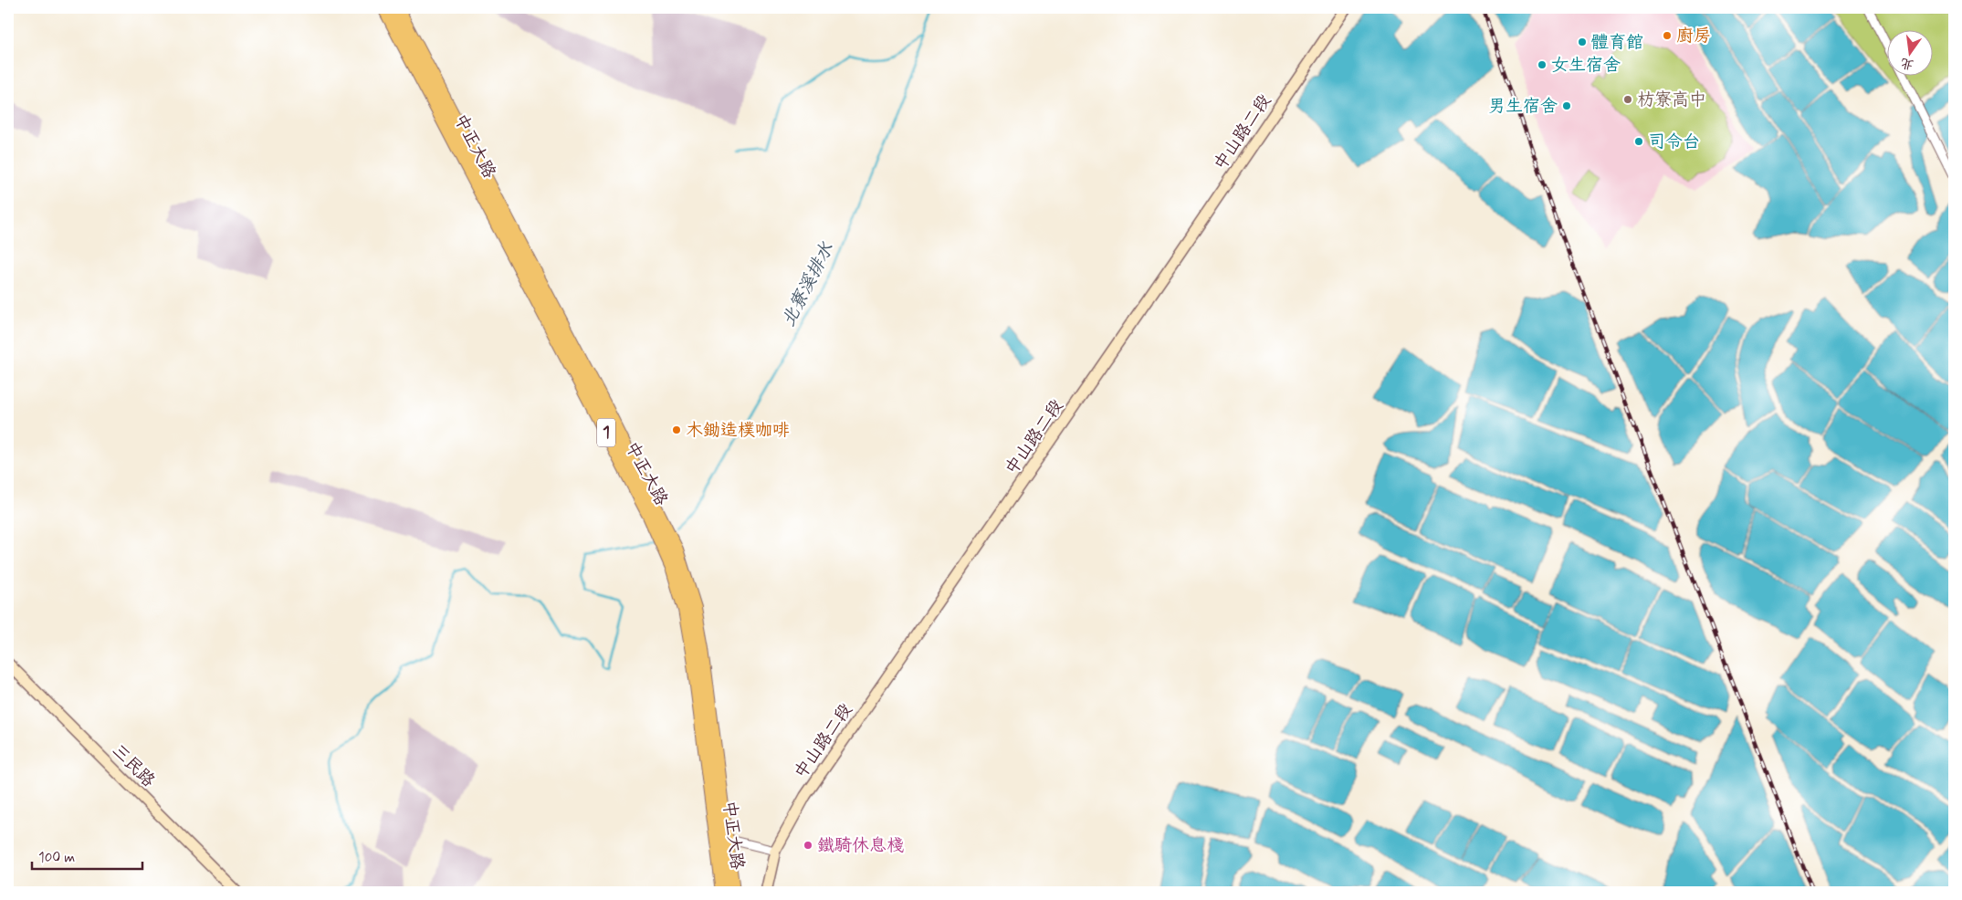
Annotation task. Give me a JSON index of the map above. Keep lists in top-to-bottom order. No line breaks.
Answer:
{"streets":{"main road":["中正大路","1"],"street":["中山路二段","三民路"]},"water":["北寮溪排水"],"places":["廚房","體育館","女生宿舍","枋寮高中","男生宿舍","司令台","木鋤造樸咖啡","鐵騎休息棧"],"scale_bar":"100 m","north":"bottom"}
